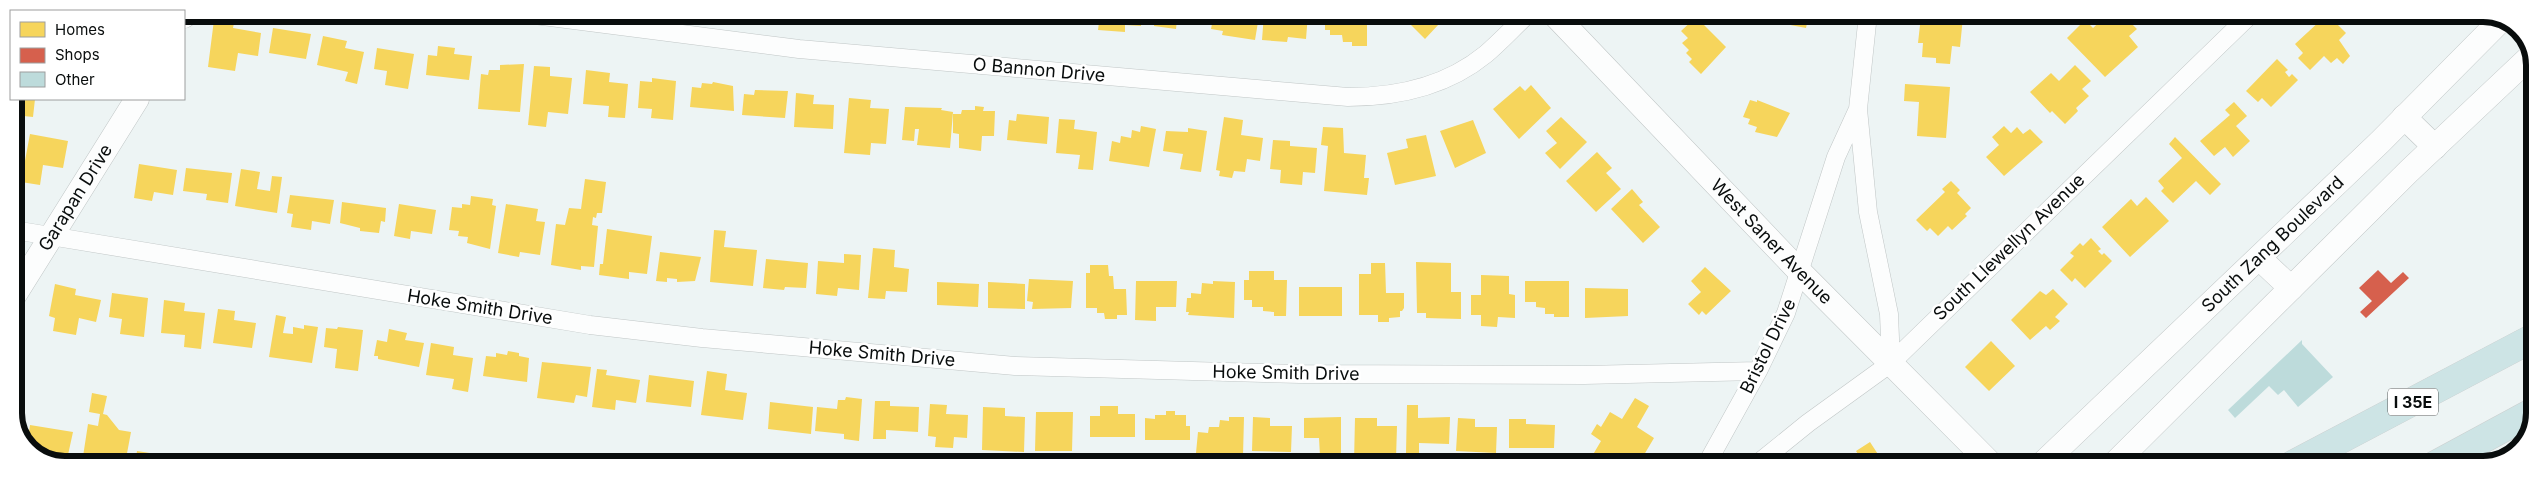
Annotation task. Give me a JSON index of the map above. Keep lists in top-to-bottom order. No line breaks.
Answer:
{"streets":{"highway":["I 35E"],"street":["O Bannon Drive","Garapan Drive","West Saner Avenue","South Zang Boulevard","South Llewellyn Avenue","Hoke Smith Drive","Bristol Drive"]},"crossings":[["Garapan Drive","Hoke Smith Drive"],["West Saner Avenue","South Llewellyn Avenue"],["West Saner Avenue","Bristol Drive"],["South Llewellyn Avenue","Bristol Drive"],["Hoke Smith Drive","Bristol Drive"]],"legend":["Homes","Shops","Other"]}
